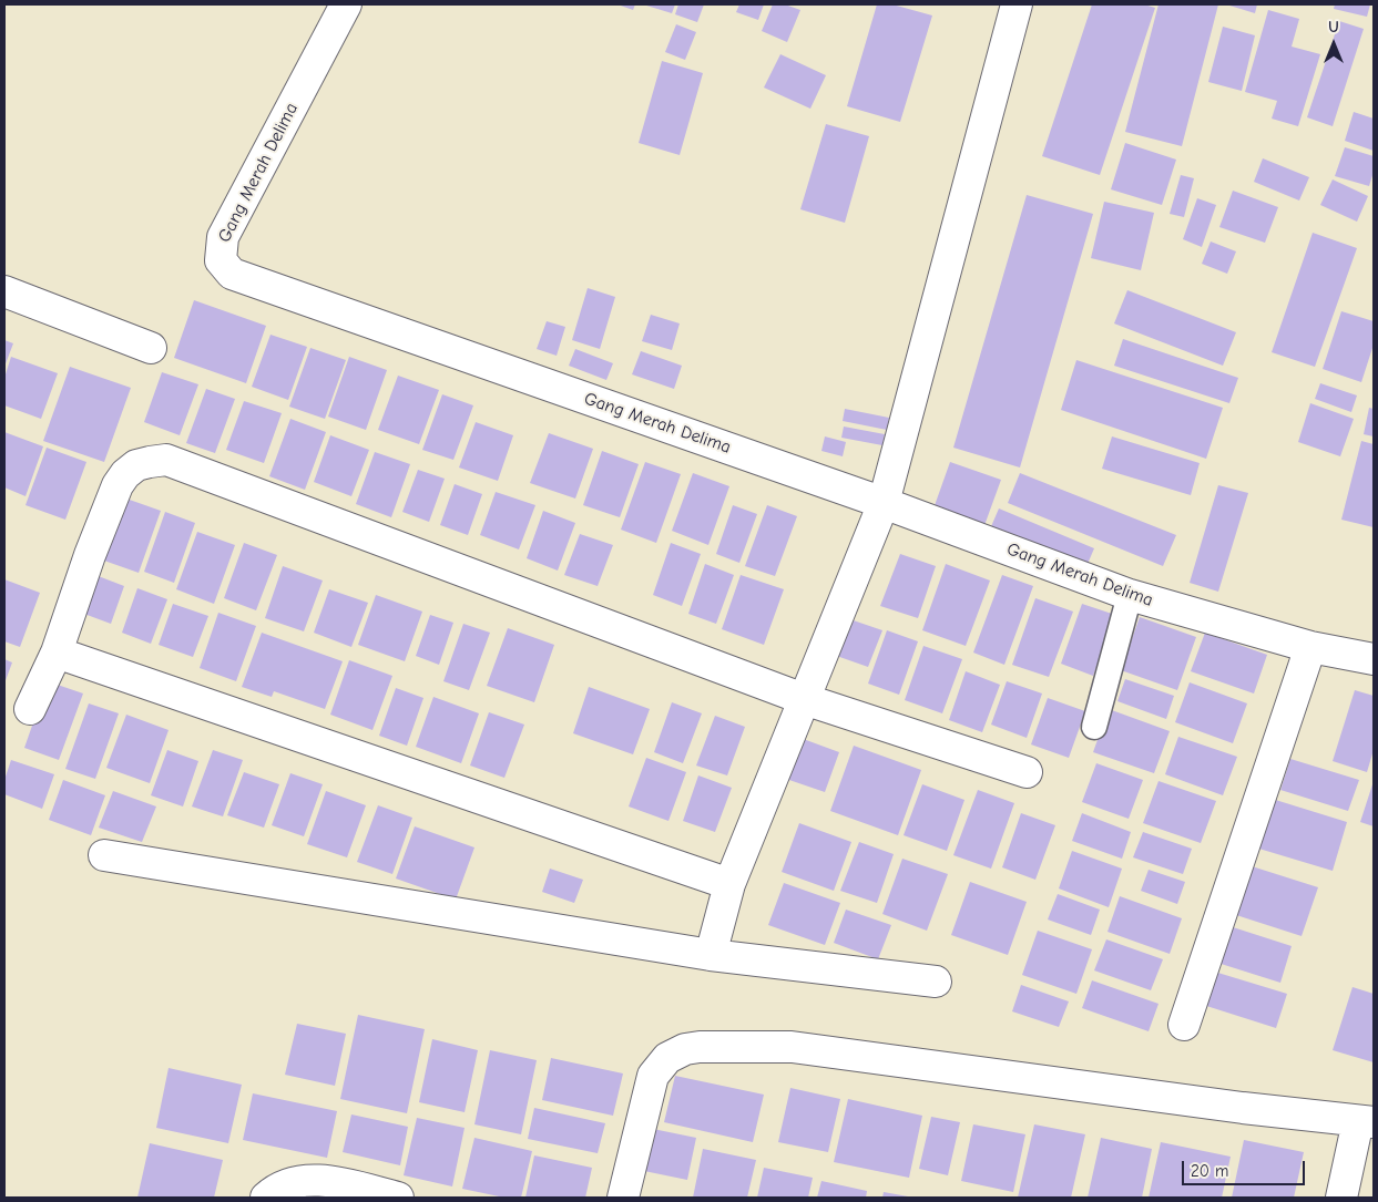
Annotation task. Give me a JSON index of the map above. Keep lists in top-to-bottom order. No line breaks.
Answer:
{"streets":{"street":["Gang Merah Delima"]},"scale_bar":"20 m","north":"top"}
